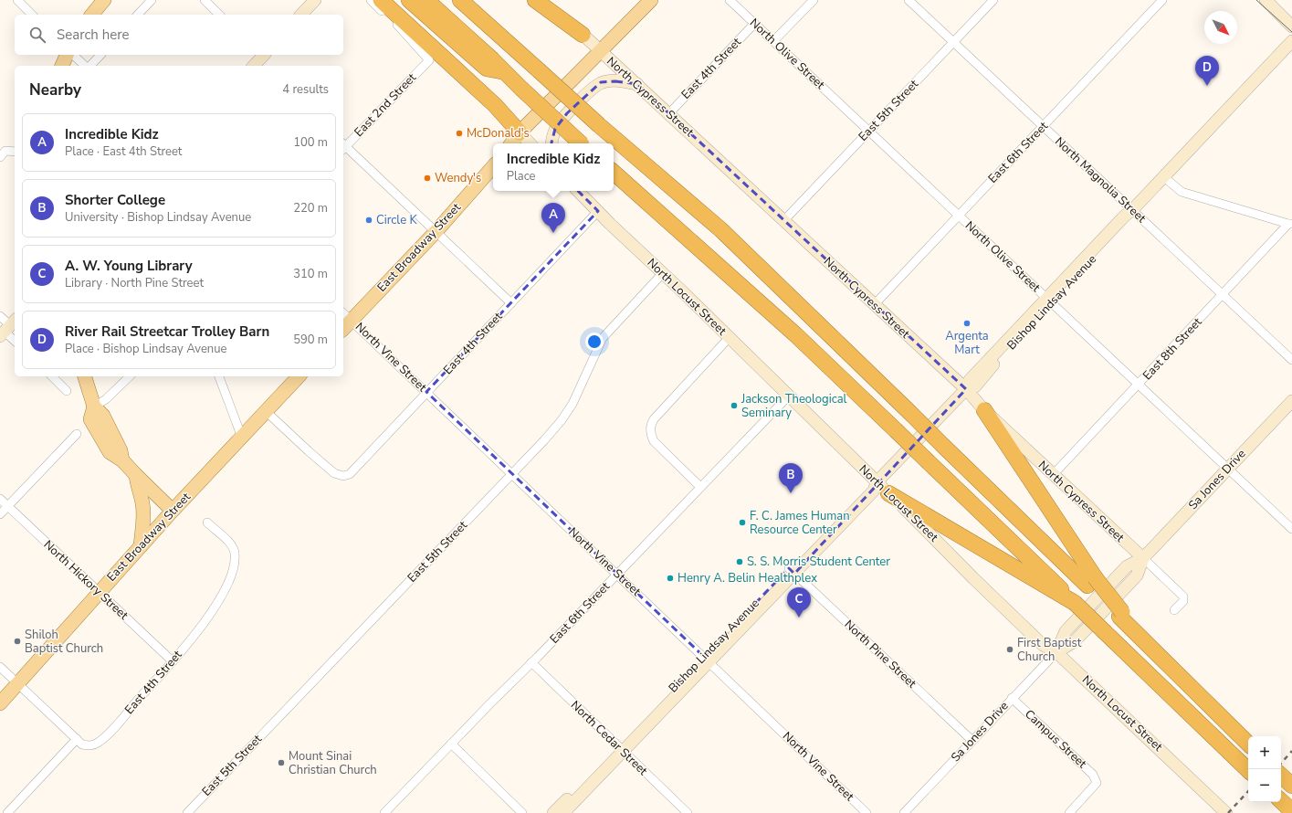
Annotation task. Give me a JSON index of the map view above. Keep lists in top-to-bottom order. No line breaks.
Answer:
{"streets":{"main road":["North Cypress Street","East Broadway Street","North Locust Street","Bishop Lindsay Avenue","Sa Jones Drive"],"street":["North Olive Street","East 4th Street","East 2nd Street","East 5th Street","East 6th Street","North Magnolia Street","East 8th Street","North Vine Street","North Hickory Street","North Pine Street","North Cedar Street","Campus Street"]},"crossings":[["North Olive Street","East 4th Street"],["North Olive Street","East 5th Street"],["North Olive Street","East 6th Street"],["North Olive Street","Bishop Lindsay Avenue"],["North Olive Street","East 8th Street"],["North Olive Street","Sa Jones Drive"],["East 4th Street","North Cypress Street"],["East 4th Street","East Broadway Street"],["East 4th Street","North Locust Street"],["East 4th Street","North Vine Street"],["East 4th Street","North Hickory Street"],["North Cypress Street","East 5th Street"],["North Cypress Street","East 6th Street"],["North Cypress Street","Bishop Lindsay Avenue"],["North Cypress Street","East 8th Street"],["North Cypress Street","Sa Jones Drive"],["East 5th Street","North Magnolia Street"],["East 5th Street","North Locust Street"],["East 5th Street","North Vine Street"],["East 6th Street","North Magnolia Street"],["East 6th Street","North Locust Street"],["East 6th Street","North Vine Street"],["East 6th Street","North Cedar Street"],["North Magnolia Street","Bishop Lindsay Avenue"],["North Magnolia Street","East 8th Street"],["East Broadway Street","North Vine Street"],["East Broadway Street","North Hickory Street"],["North Locust Street","Bishop Lindsay Avenue"],["North Locust Street","Sa Jones Drive"],["Bishop Lindsay Avenue","North Vine Street"],["Bishop Lindsay Avenue","North Pine Street"],["Bishop Lindsay Avenue","North Cedar Street"],["Sa Jones Drive","North Pine Street"],["Sa Jones Drive","Campus Street"]],"places":["McDonald's","Wendy's","Circle K","Argenta Mart","Jackson Theological Seminary","F. C. James Human Resource Center","S. S. Morris Student Center","Henry A. Belin Healthplex","Shiloh Baptist Church","First Baptist Church","Mount Sinai Christian Church"],"north":"bottom right","page":{"search":"Search here","pins":["D","A","B","C"],"heading":["Nearby","4 results"],"list":[{"mark":"A","name":"Incredible Kidz","note":"Place · East 4th Street","value":"100 m"},{"mark":"B","name":"Shorter College","note":"University · Bishop Lindsay Avenue","value":"220 m"},{"mark":"C","name":"A. W. Young Library","note":"Library · North Pine Street","value":"310 m"},{"mark":"D","name":"River Rail Streetcar Trolley Barn","note":"Place · Bishop Lindsay Avenue","value":"590 m"}],"popup":["Incredible Kidz","Place"],"map_buttons":["+","−"]}}
